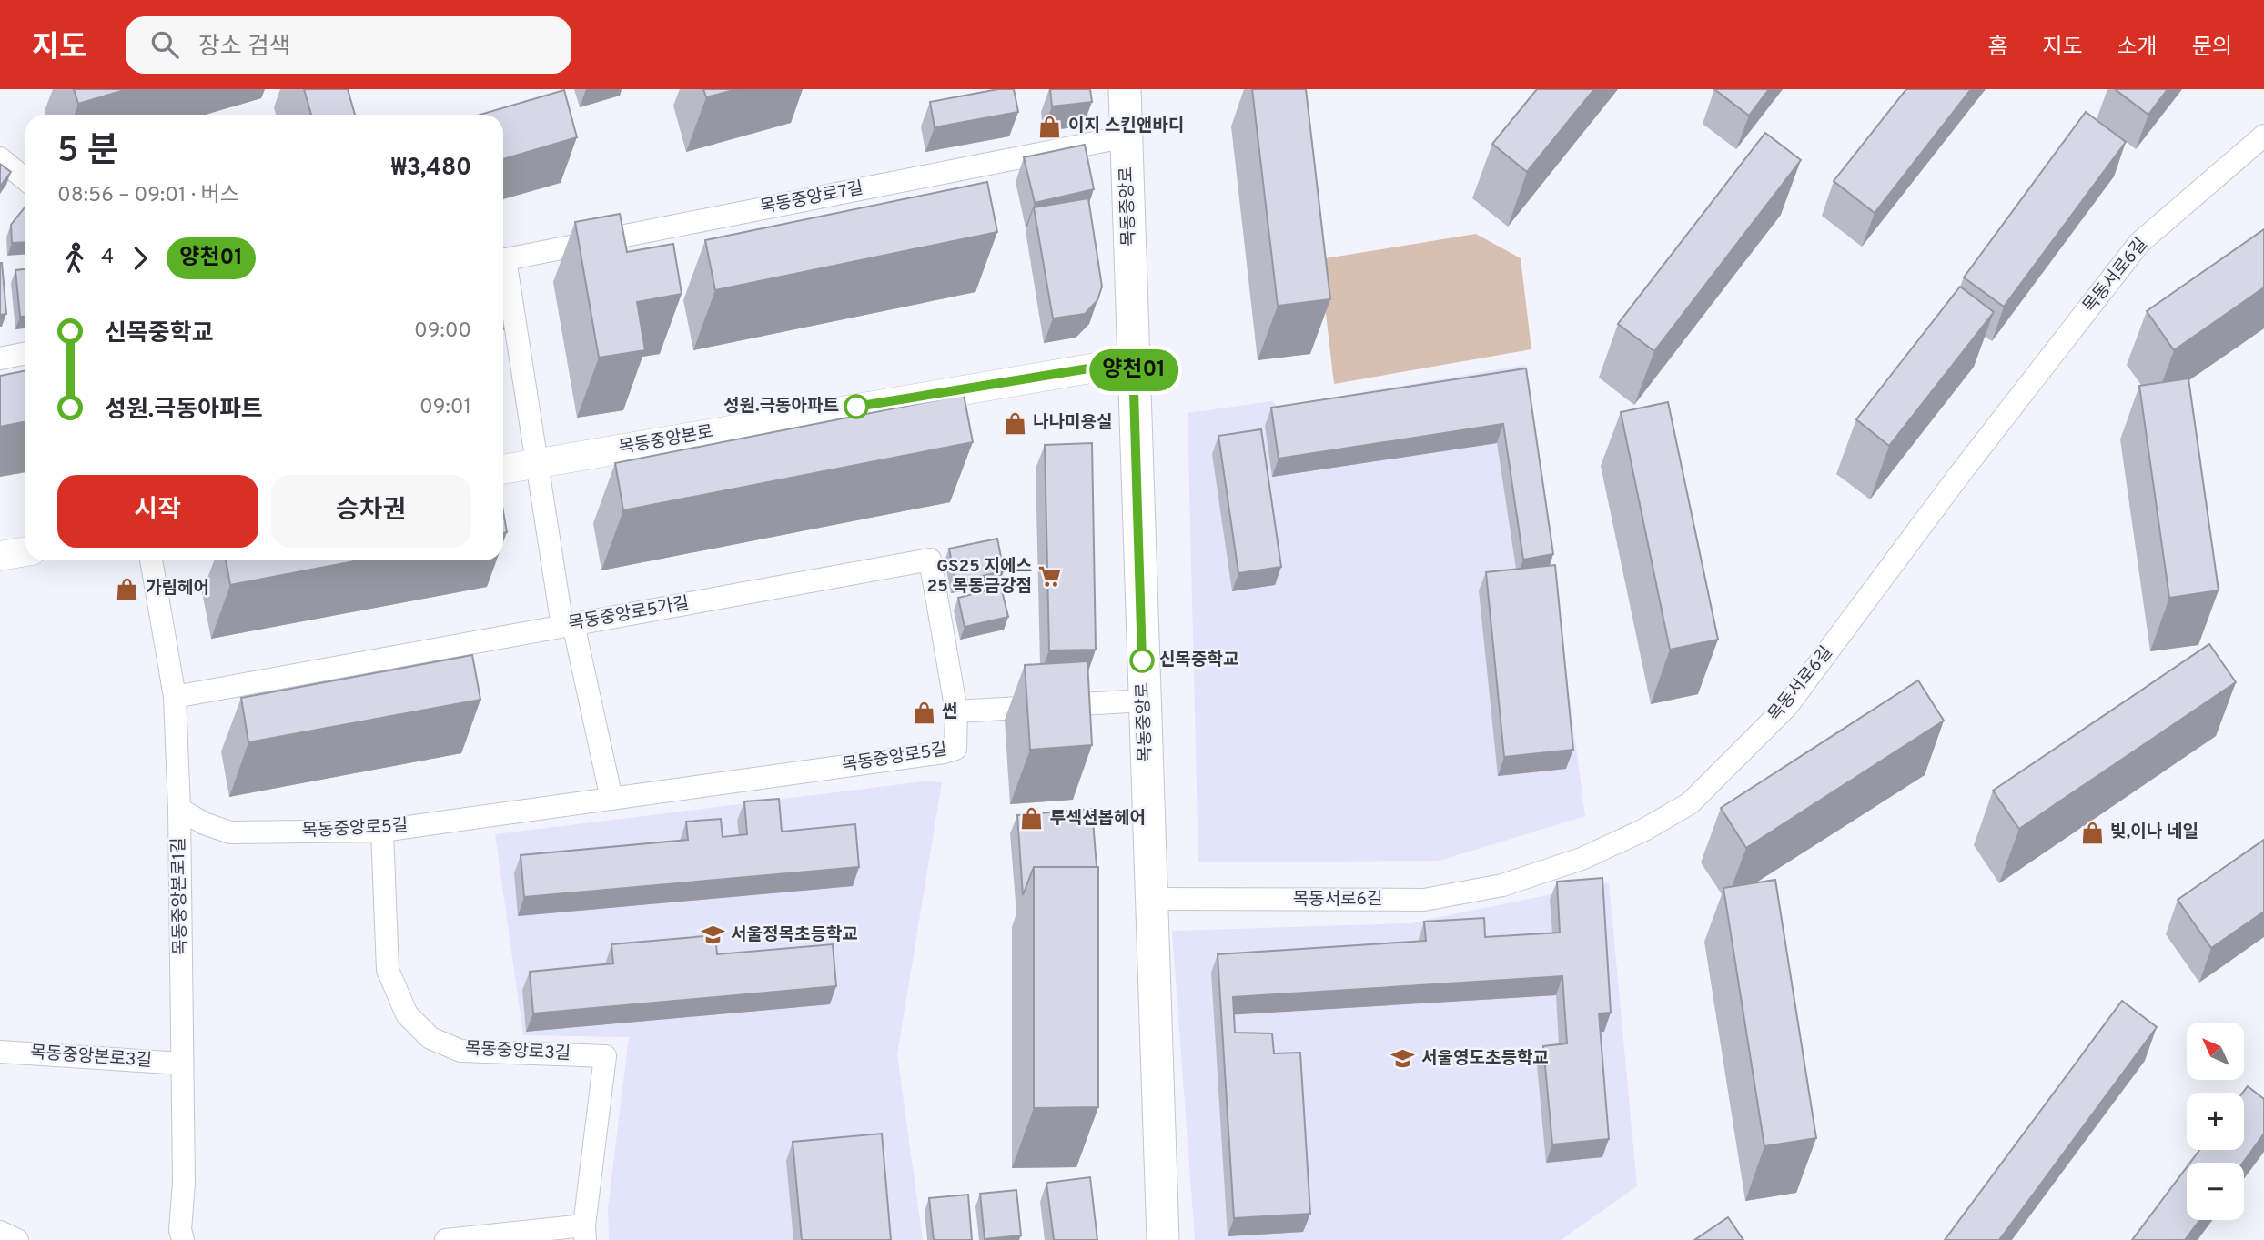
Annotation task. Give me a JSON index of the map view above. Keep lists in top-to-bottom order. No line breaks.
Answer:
{"streets":{"main road":["목동중앙로"],"street":["목동중앙로7길","목동서로6길","목동중앙본로","목동중앙로5가길","목동중앙로5길","목동중앙본로1길","목동중앙로3길","목동중앙본로3길"]},"crossings":[["목동중앙로7길","목동중앙로"],["목동중앙로","목동서로6길"],["목동중앙로","목동중앙본로"],["목동중앙로5가길","목동중앙로5길"],["목동중앙로5가길","목동중앙본로1길"],["목동중앙로5길","목동중앙본로1길"],["목동중앙로5길","목동중앙로3길"],["목동중앙본로1길","목동중앙본로3길"]],"places":{"shop":["이지 스킨앤바디","나나미용실","가림헤어","썬","투섹션봅헤어","빛,이나 네일"],"other":["성원.극동아파트","신목중학교"],"supermarket":["GS25 지에스 25 목동금강점"],"school or university":["서울정목초등학교","서울영도초등학교"]},"lines":["bus line 양천01"],"north":"top left","page":{"header":"지도","search":"장소 검색","nav":["홈","지도","소개","문의"],"on_map":"양천01","heading":["5 분","08:56 – 09:01 · 버스","₩3,480"],"legs":["4","양천01"],"list":[{"name":"신목중학교","value":"09:00"},{"name":"성원.극동아파트","value":"09:01"}],"buttons":["시작","승차권"],"map_buttons":["+","−"]}}
